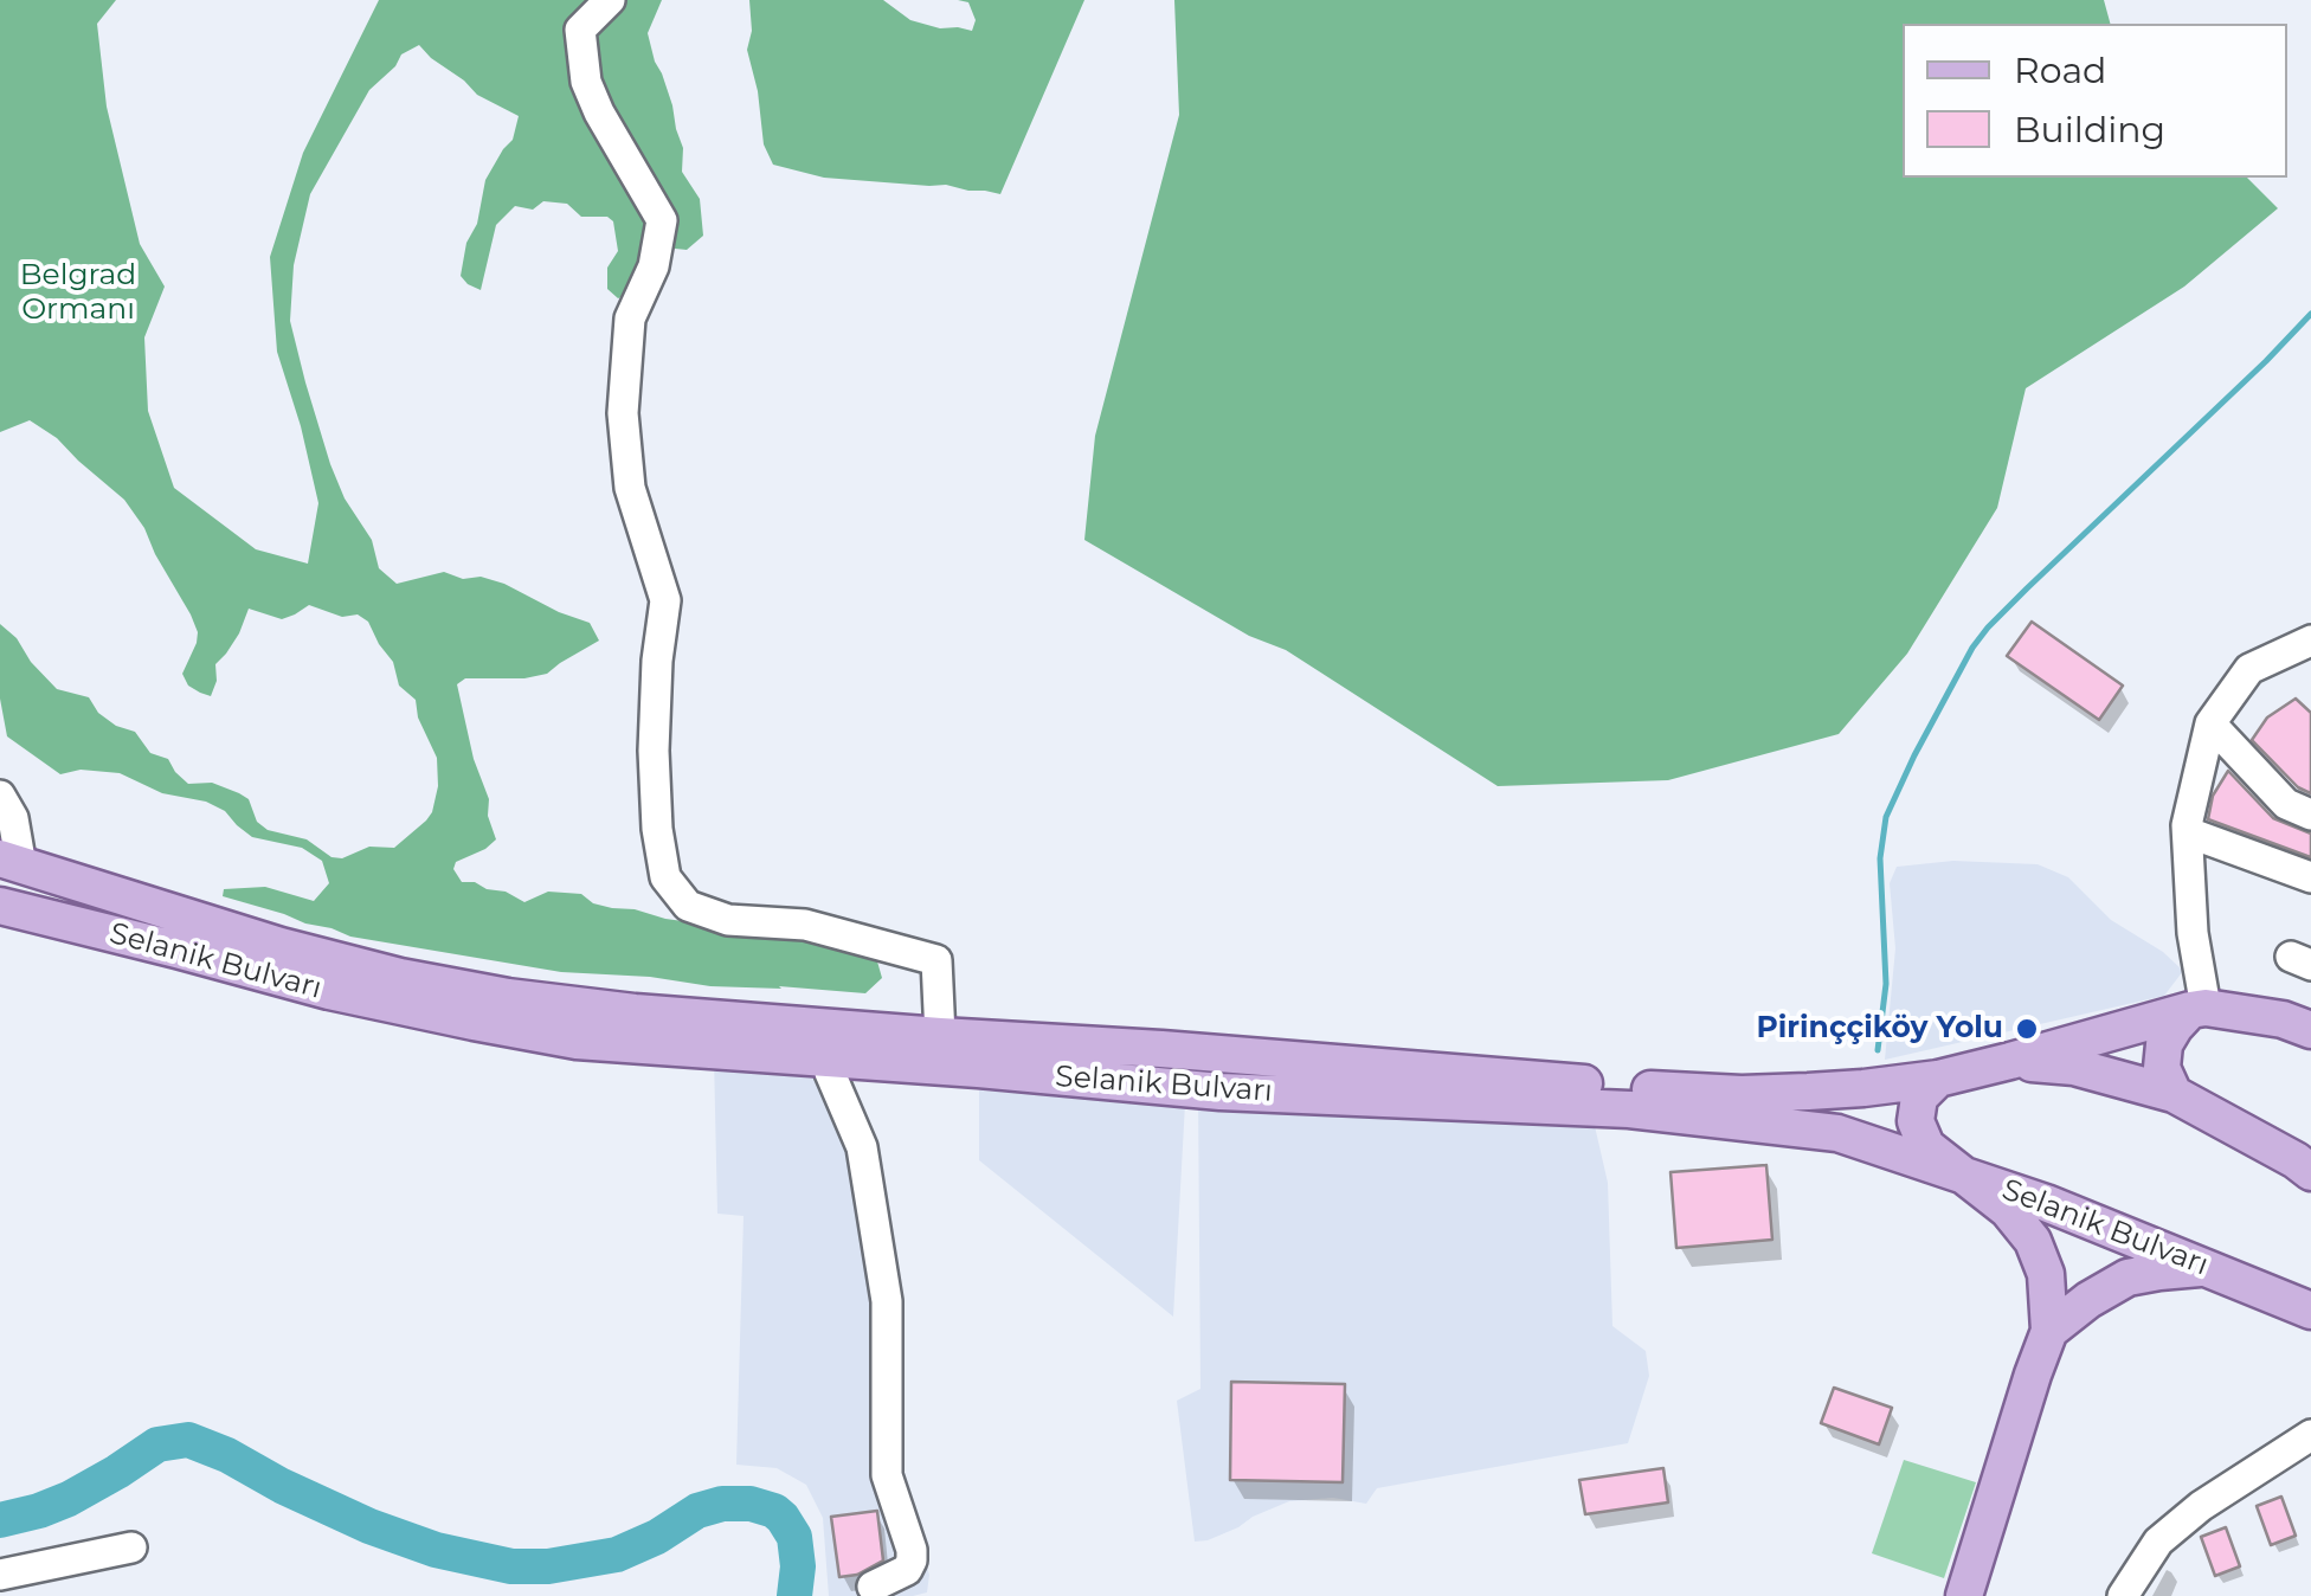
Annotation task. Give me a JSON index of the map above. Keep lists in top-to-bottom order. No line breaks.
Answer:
{"streets":{"main road":["Selanik Bulvarı"]},"parks":["Belgrad Ormanı"],"places":["Pirinççiköy Yolu"],"legend":["Road","Building"]}
